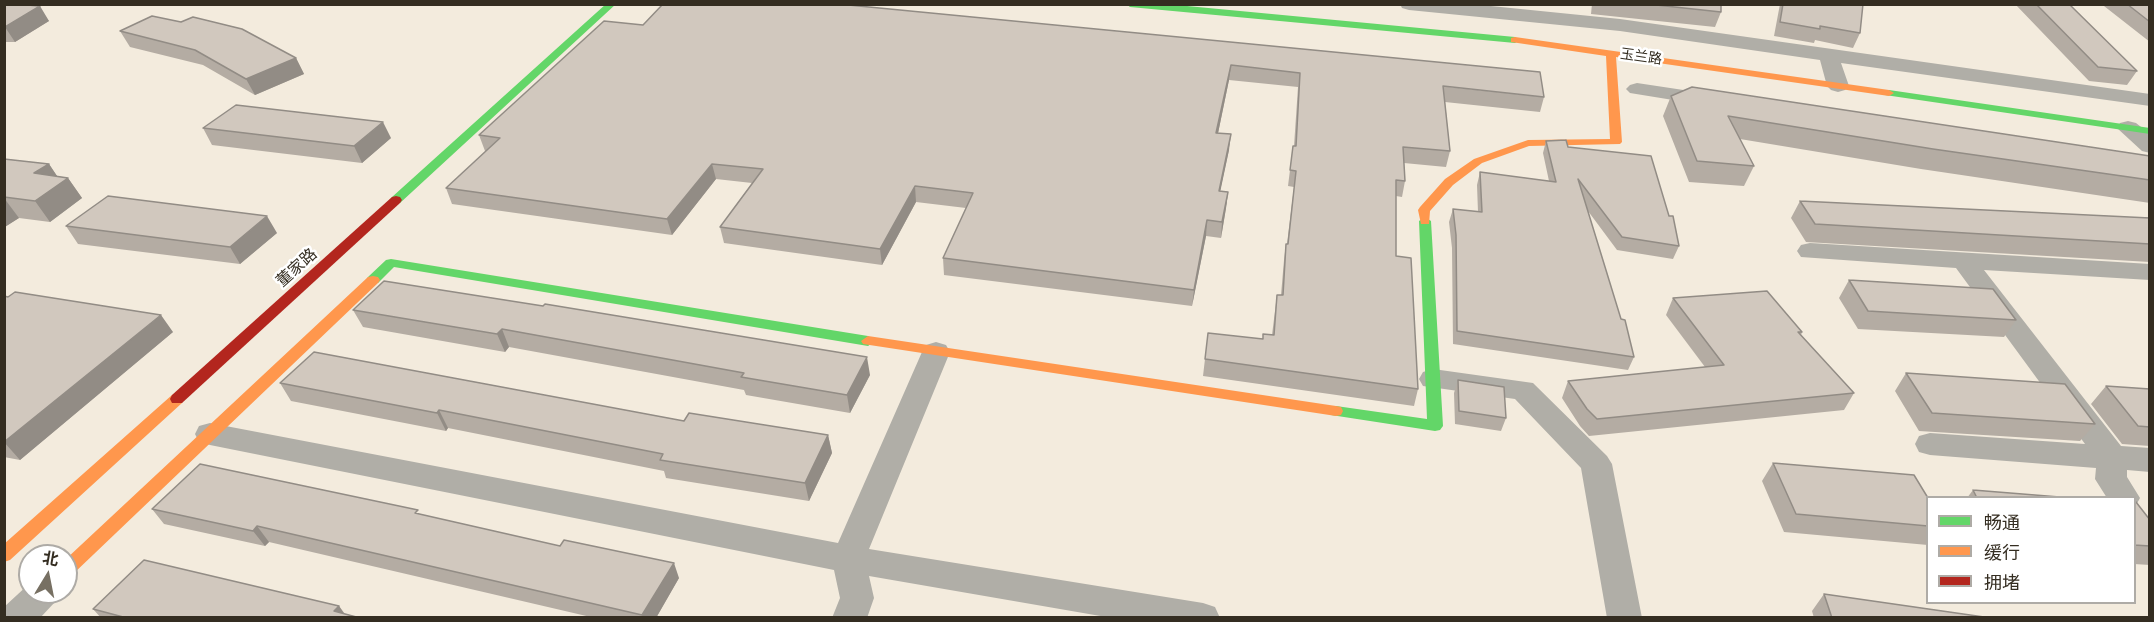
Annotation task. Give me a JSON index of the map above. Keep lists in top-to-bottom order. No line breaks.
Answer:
{"streets":{"street":["玉兰路","董家路"]},"legend":["畅通","缓行","拥堵"],"north":"top"}
